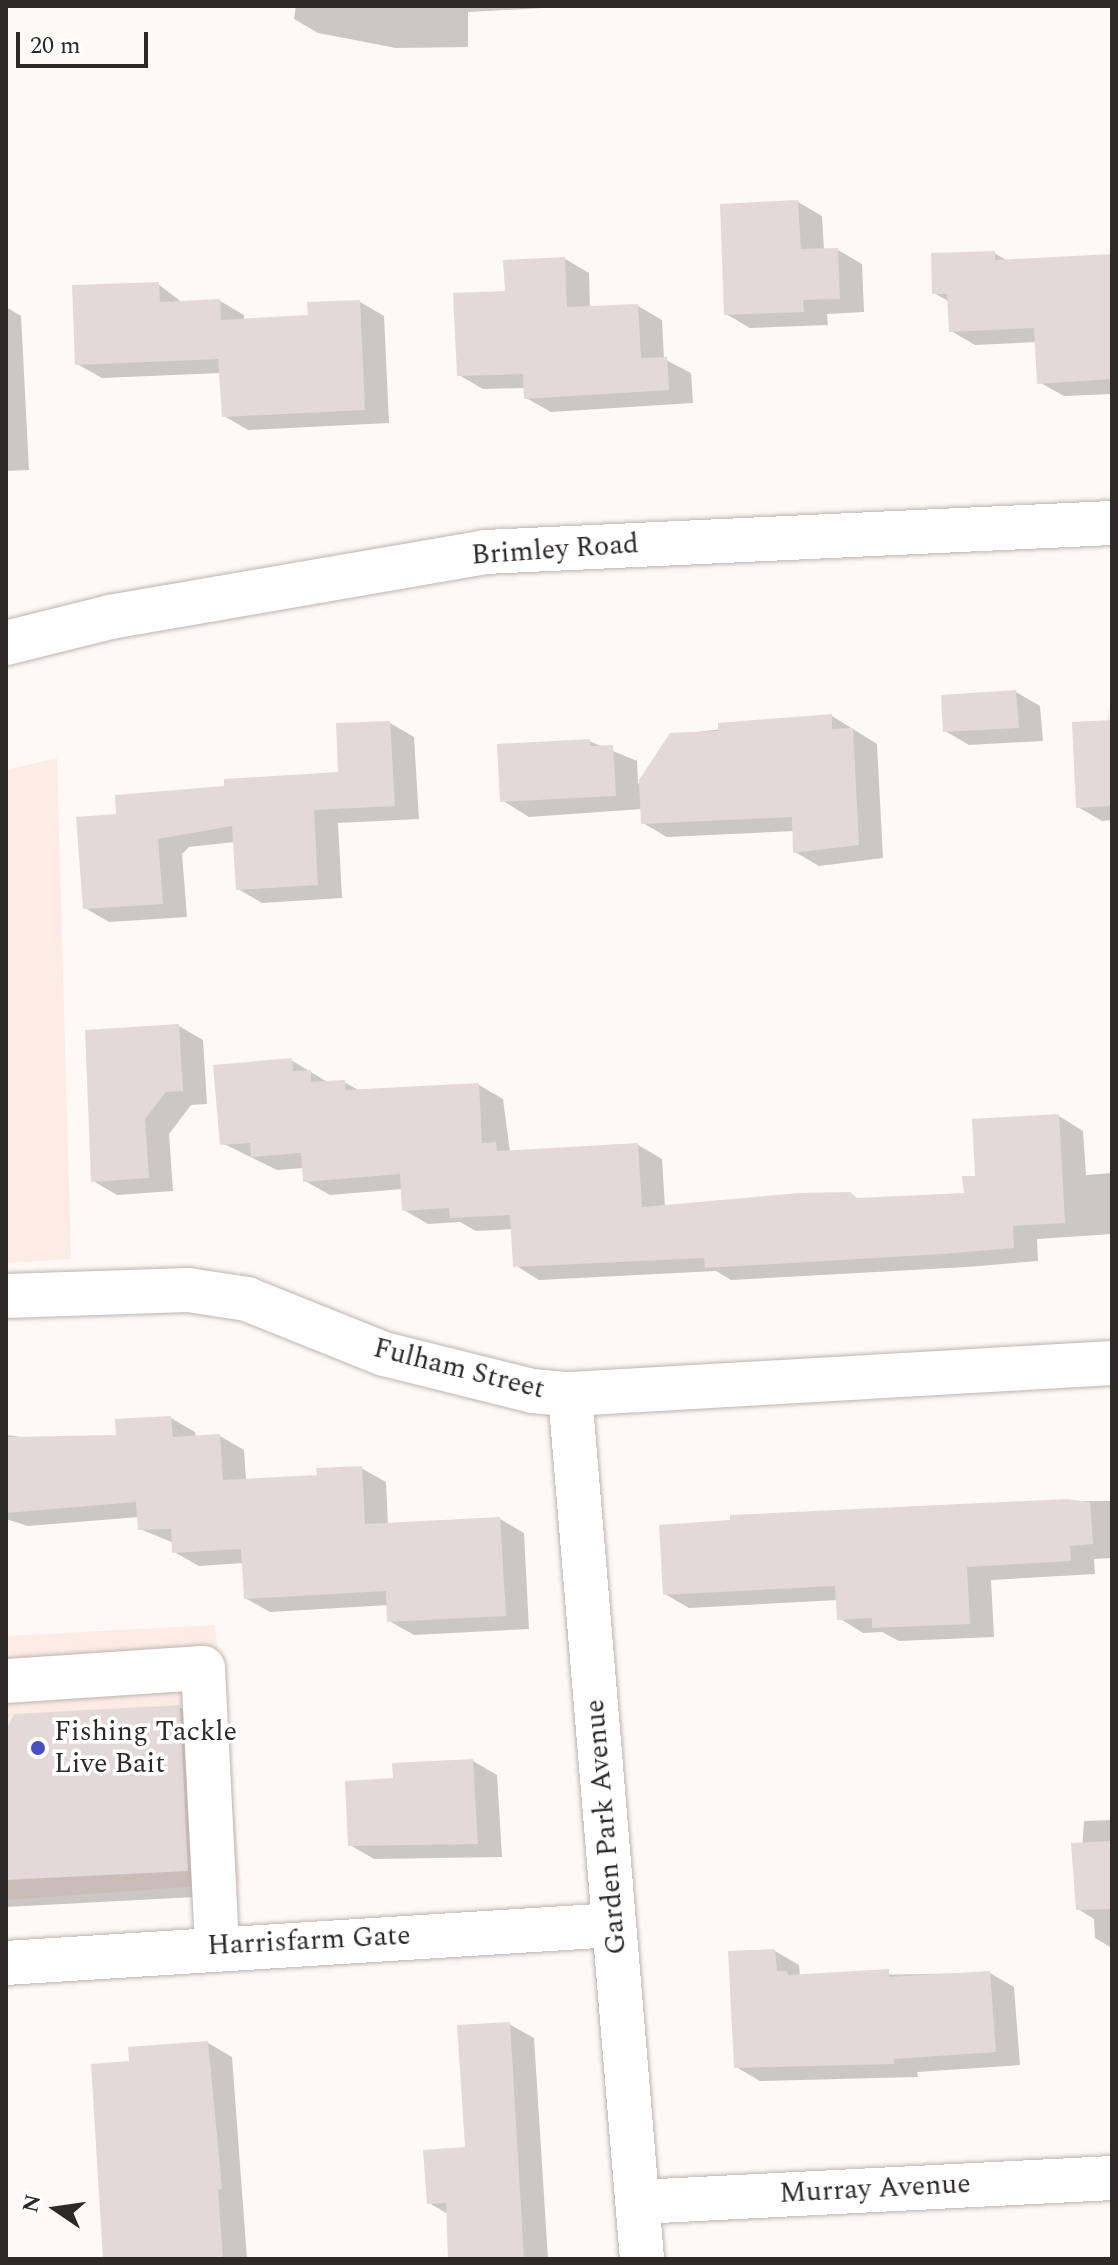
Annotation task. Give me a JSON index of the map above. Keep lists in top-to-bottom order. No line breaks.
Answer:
{"streets":{"street":["Brimley Road","Fulham Street","Garden Park Avenue","Harrisfarm Gate","Murray Avenue"]},"crossings":[["Fulham Street","Garden Park Avenue"],["Garden Park Avenue","Harrisfarm Gate"],["Garden Park Avenue","Murray Avenue"]],"places":["Fishing Tackle Live Bait"],"scale_bar":"20 m","north":"left"}
